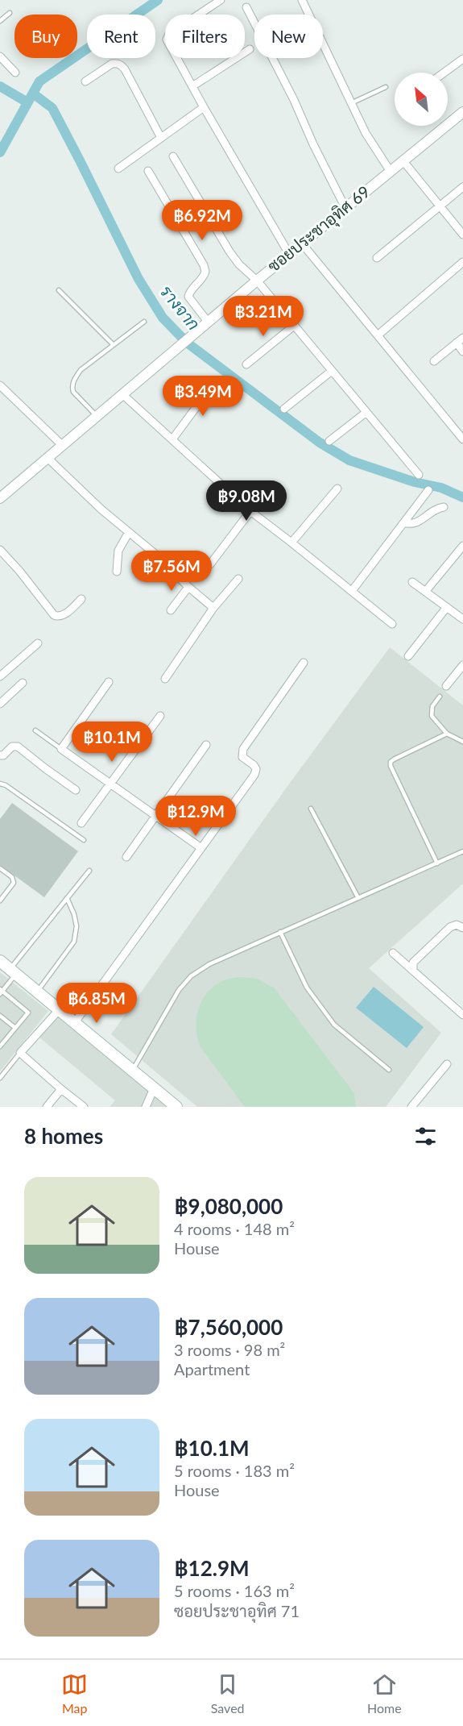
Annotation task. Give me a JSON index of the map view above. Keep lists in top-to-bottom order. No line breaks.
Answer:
{"streets":{"street":["ซอยประชาอุทิศ 69"]},"water":["รางจาก"],"north":"top left","page":{"chip":["Buy","Rent","Filters","New"],"price":["฿6.92M","฿3.21M","฿3.49M","฿9.08M","฿7.56M","฿10.1M","฿12.9M","฿6.85M"],"heading":"8 homes","list":[{"name":"฿9,080,000","note":"4 rooms · 148 m² · House"},{"name":"฿7,560,000","note":"3 rooms · 98 m² · Apartment"},{"name":"฿10.1M","note":"5 rooms · 183 m² · House"},{"name":"฿12.9M","note":"5 rooms · 163 m² · ซอยประชาอุทิศ 71"}],"tabs":["Map","Saved","Home"]}}
